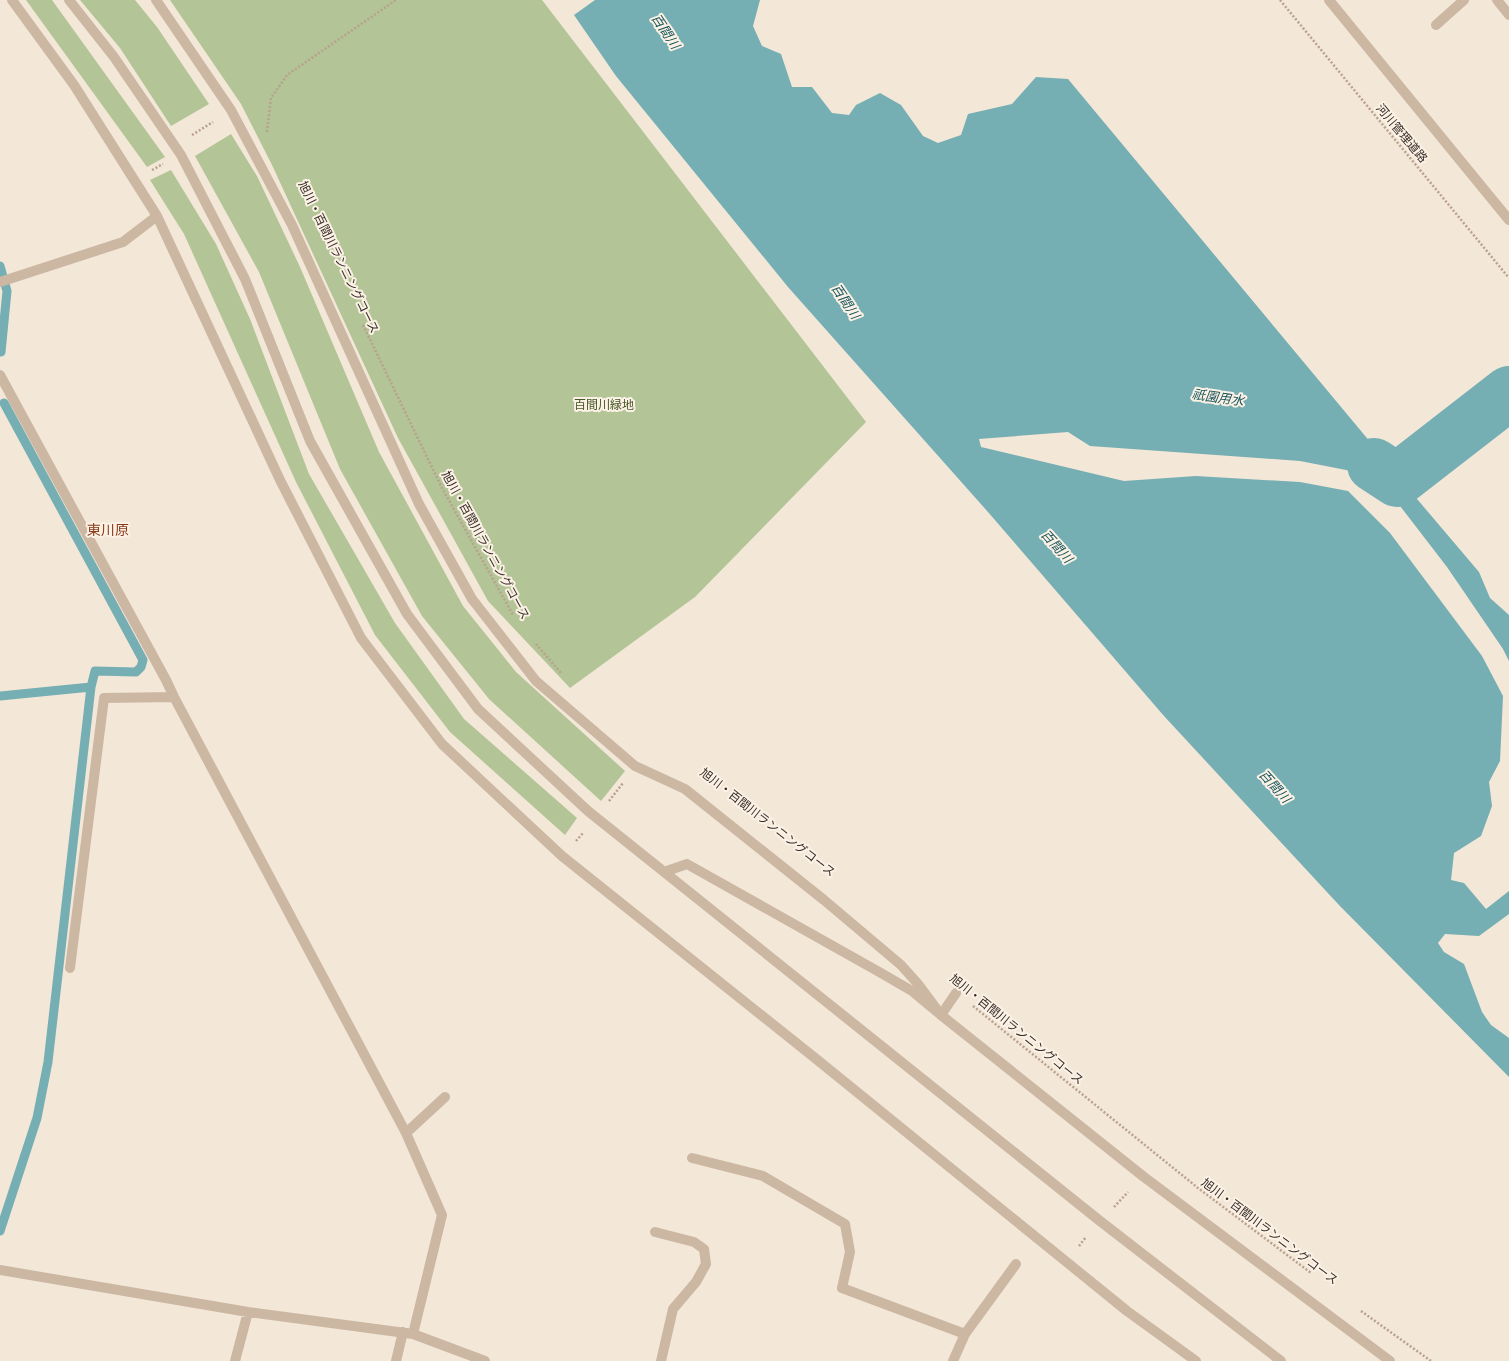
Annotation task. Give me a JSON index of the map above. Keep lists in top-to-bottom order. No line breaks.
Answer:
{"streets":{"path":["河川管理道路","旭川・百間川ランニングコース"]},"districts":["東川原"],"water":["百間川","祇園用水"],"parks":["百間川緑地"]}
